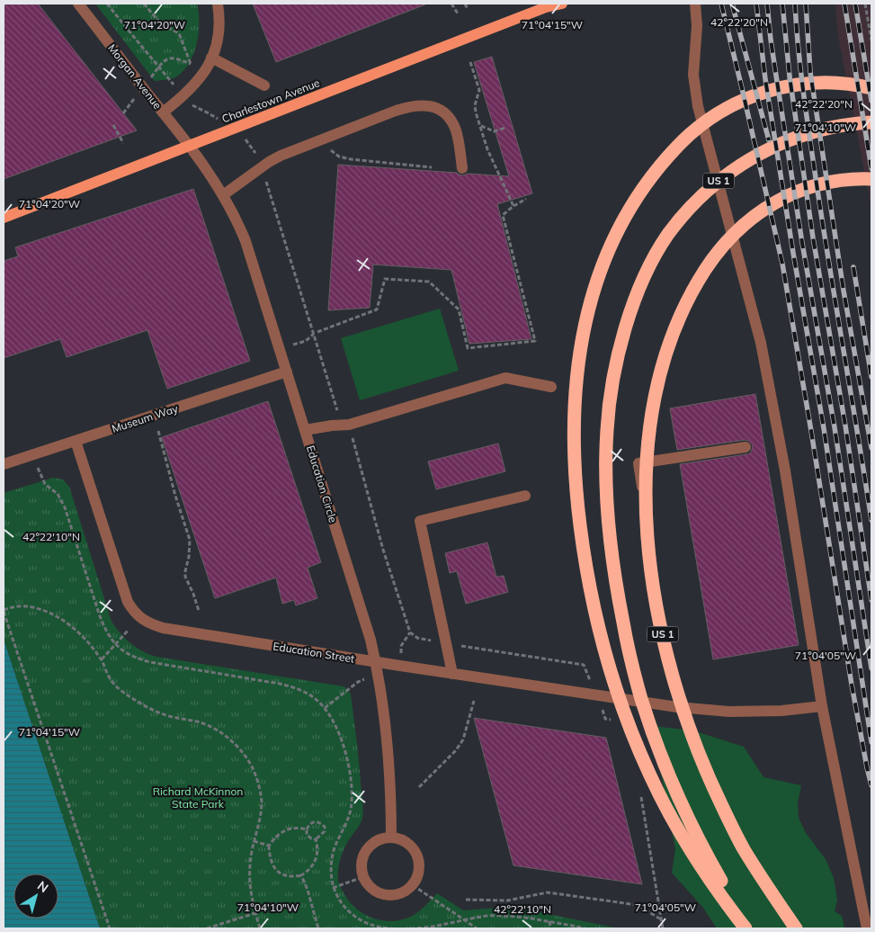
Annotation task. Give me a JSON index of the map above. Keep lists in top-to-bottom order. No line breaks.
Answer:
{"streets":{"highway":["US 1"],"main road":["Charlestown Avenue"],"street":["Morgan Avenue","Museum Way","Education Circle","Education Street"]},"crossings":[["Morgan Avenue","Education Circle"],["Museum Way","Education Circle"],["Museum Way","Education Street"],["Education Circle","Education Street"]],"parks":["Richard McKinnon State Park"],"north":"top right","coordinates":["42°22'20\"N","71°04'20\"W","71°04'15\"W","71°04'10\"W","42°22'10\"N","71°04'05\"W"]}
